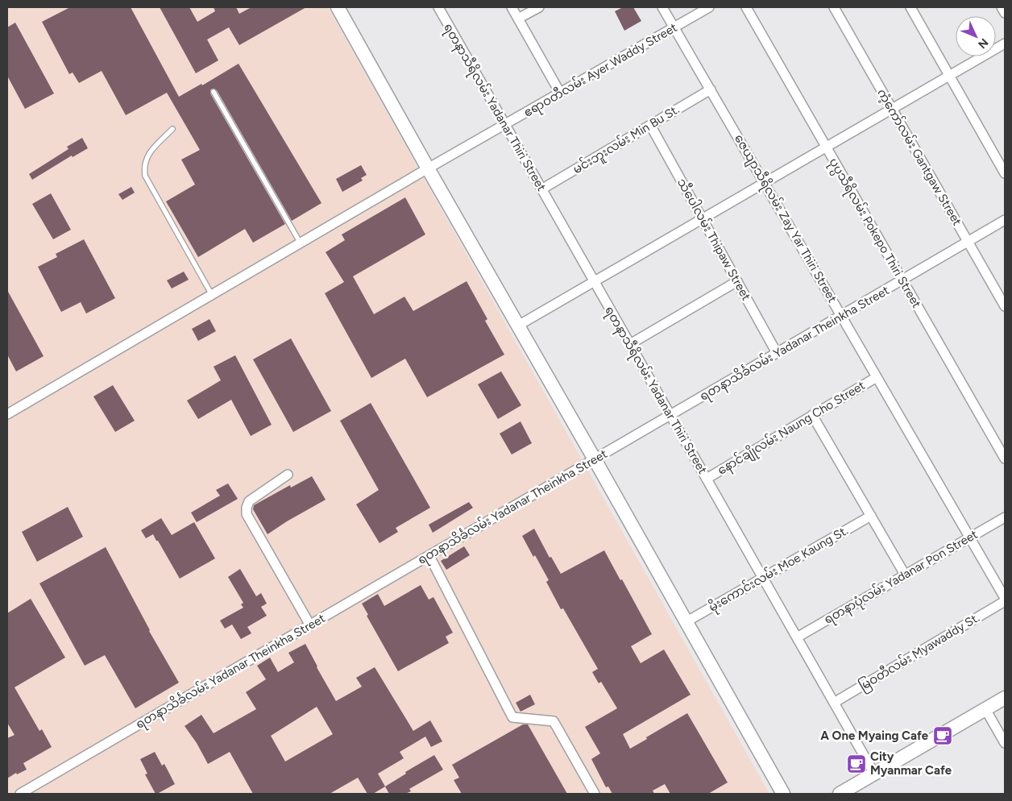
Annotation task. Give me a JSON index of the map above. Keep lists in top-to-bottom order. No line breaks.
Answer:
{"streets":{"street":["ဧရာဝတီလမ်း Ayer Waddy Street","ရတနာသီရိလမ်း Yadanar Thiri Street","မင်းဘူးလမ်း Min Bu St.","ကံ့ကော်လမ်း Gantgaw Street","ဇေယျာသီရိလမ်း Zay Yar Thiri Street","ပုပ္ပသီရိလမ်း Pokepo Thiri Street","သီပေါလမ်း Thipaw Street","ရတနာသိင်္ခလမ်း Yadanar Theinkha Street","နောင်ချိုလမ်း Naung Cho Street","မိုးကောင်းလမ်း Moe Kaung St.","ရတနာပုံလမ်း Yadanar Pon Street","မြဝတီလမ်း Myawaddy St."]},"crossings":[["ဧရာဝတီလမ်း Ayer Waddy Street","ရတနာသီရိလမ်း Yadanar Thiri Street"],["ဧရာဝတီလမ်း Ayer Waddy Street","ဇေယျာသီရိလမ်း Zay Yar Thiri Street"],["ရတနာသီရိလမ်း Yadanar Thiri Street","မင်းဘူးလမ်း Min Bu St."],["ရတနာသီရိလမ်း Yadanar Thiri Street","ရတနာသိင်္ခလမ်း Yadanar Theinkha Street"],["ရတနာသီရိလမ်း Yadanar Thiri Street","နောင်ချိုလမ်း Naung Cho Street"],["ရတနာသီရိလမ်း Yadanar Thiri Street","မိုးကောင်းလမ်း Moe Kaung St."],["ရတနာသီရိလမ်း Yadanar Thiri Street","ရတနာပုံလမ်း Yadanar Pon Street"],["ရတနာသီရိလမ်း Yadanar Thiri Street","မြဝတီလမ်း Myawaddy St."],["မင်းဘူးလမ်း Min Bu St.","ဇေယျာသီရိလမ်း Zay Yar Thiri Street"],["မင်းဘူးလမ်း Min Bu St.","သီပေါလမ်း Thipaw Street"],["ကံ့ကော်လမ်း Gantgaw Street","ရတနာသိင်္ခလမ်း Yadanar Theinkha Street"],["ဇေယျာသီရိလမ်း Zay Yar Thiri Street","ရတနာသိင်္ခလမ်း Yadanar Theinkha Street"],["ဇေယျာသီရိလမ်း Zay Yar Thiri Street","နောင်ချိုလမ်း Naung Cho Street"],["ဇေယျာသီရိလမ်း Zay Yar Thiri Street","ရတနာပုံလမ်း Yadanar Pon Street"],["ဇေယျာသီရိလမ်း Zay Yar Thiri Street","မြဝတီလမ်း Myawaddy St."],["ပုပ္ပသီရိလမ်း Pokepo Thiri Street","ရတနာသိင်္ခလမ်း Yadanar Theinkha Street"],["သီပေါလမ်း Thipaw Street","ရတနာသိင်္ခလမ်း Yadanar Theinkha Street"]],"places":{"cafe":["A One Myaing Cafe","City Myanmar Cafe"]},"north":"bottom right"}
